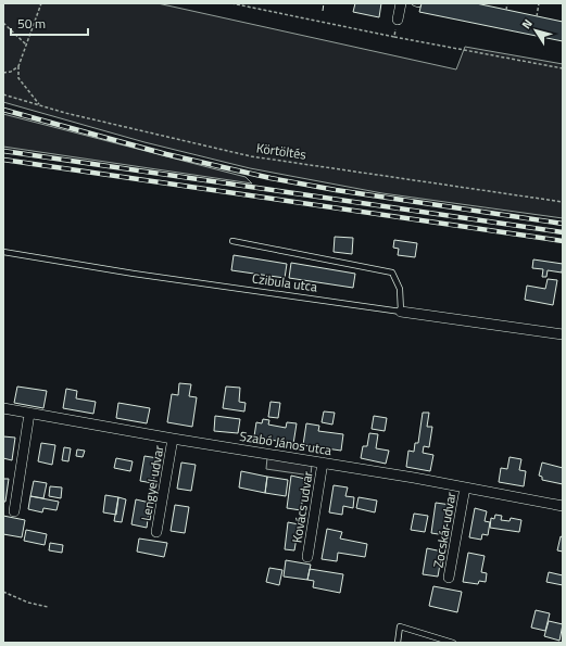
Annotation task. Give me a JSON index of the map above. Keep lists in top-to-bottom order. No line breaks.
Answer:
{"streets":{"street":["Czibula utca","Szabó János utca","Lengyel udvar","Kovács udvar","Zocskár udvar"],"path":["Körtöltés"]},"crossings":[["Szabó János utca","Lengyel udvar"],["Szabó János utca","Kovács udvar"],["Szabó János utca","Zocskár udvar"]],"scale_bar":"50 m","north":"top left"}
